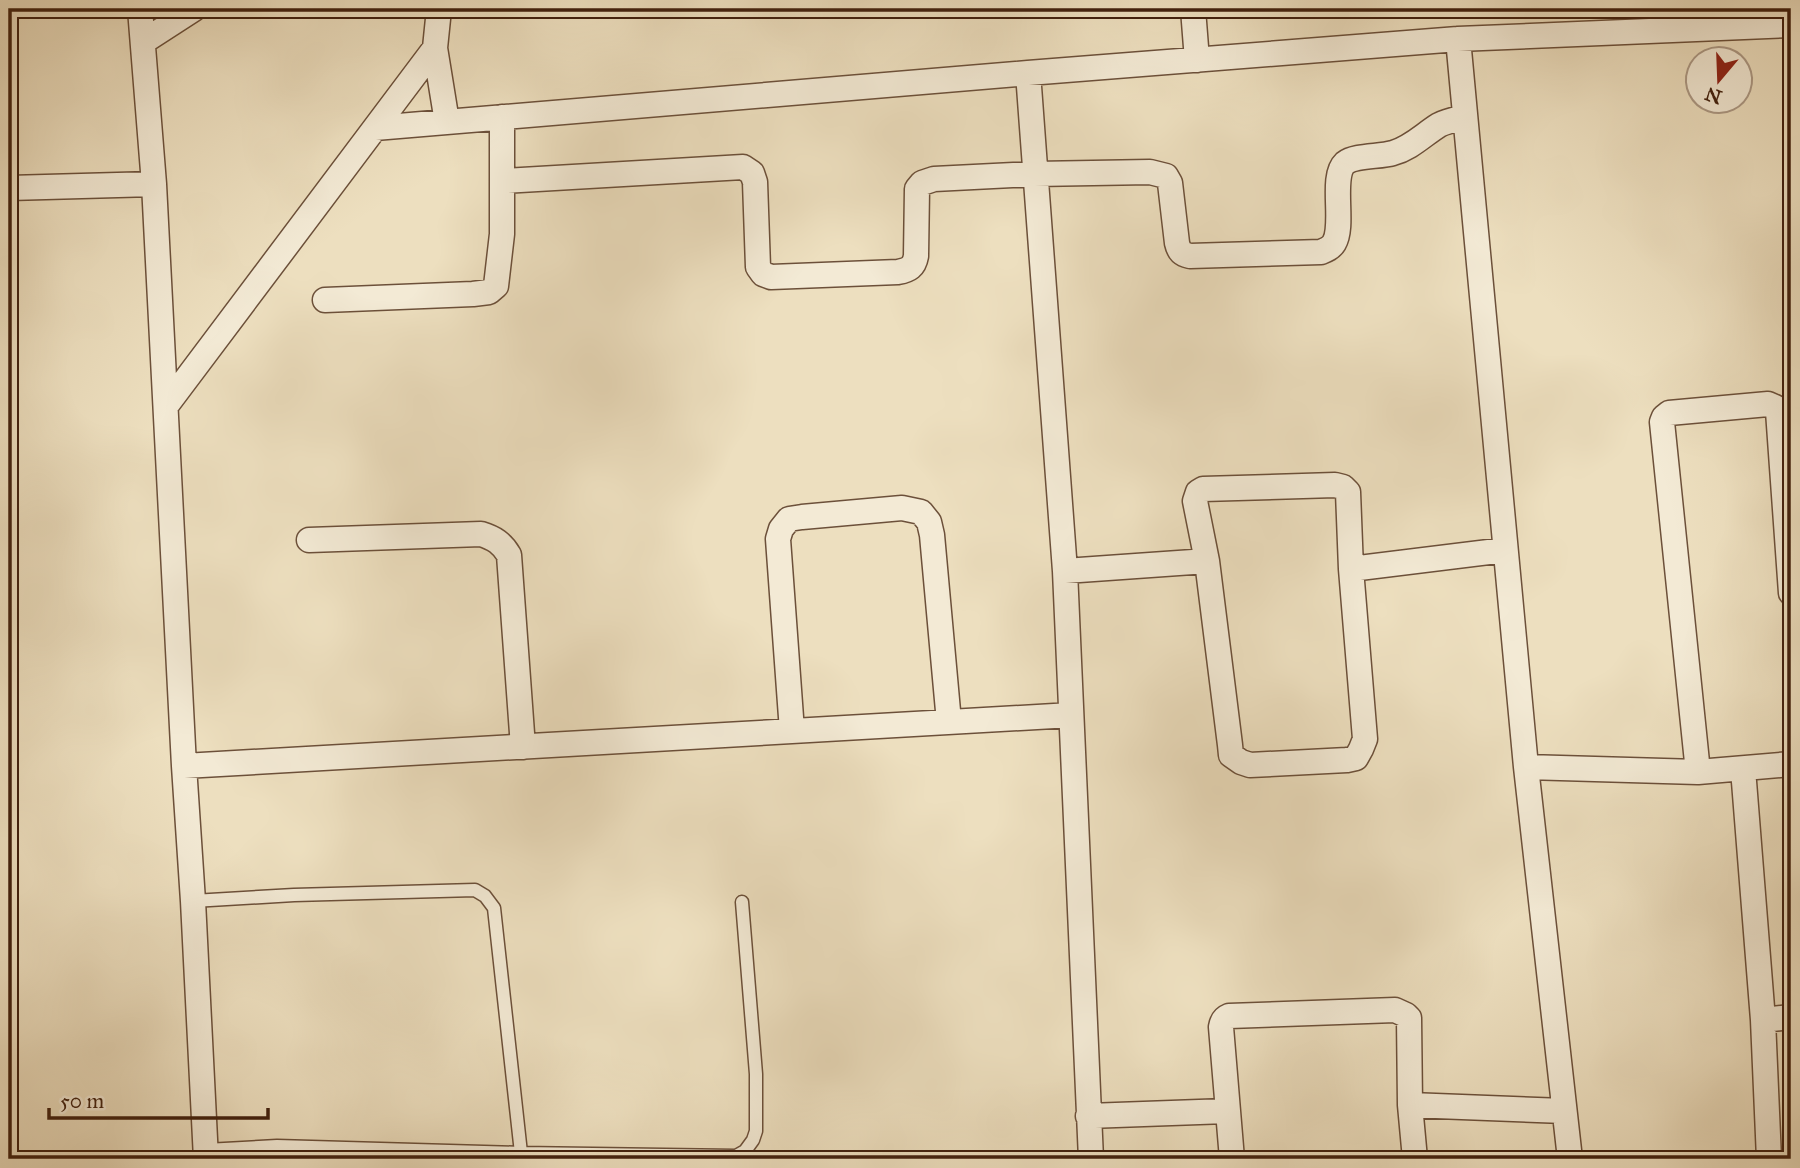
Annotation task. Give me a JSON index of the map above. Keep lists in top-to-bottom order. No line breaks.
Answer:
{"scale_bar":"50 m","north":"bottom"}
